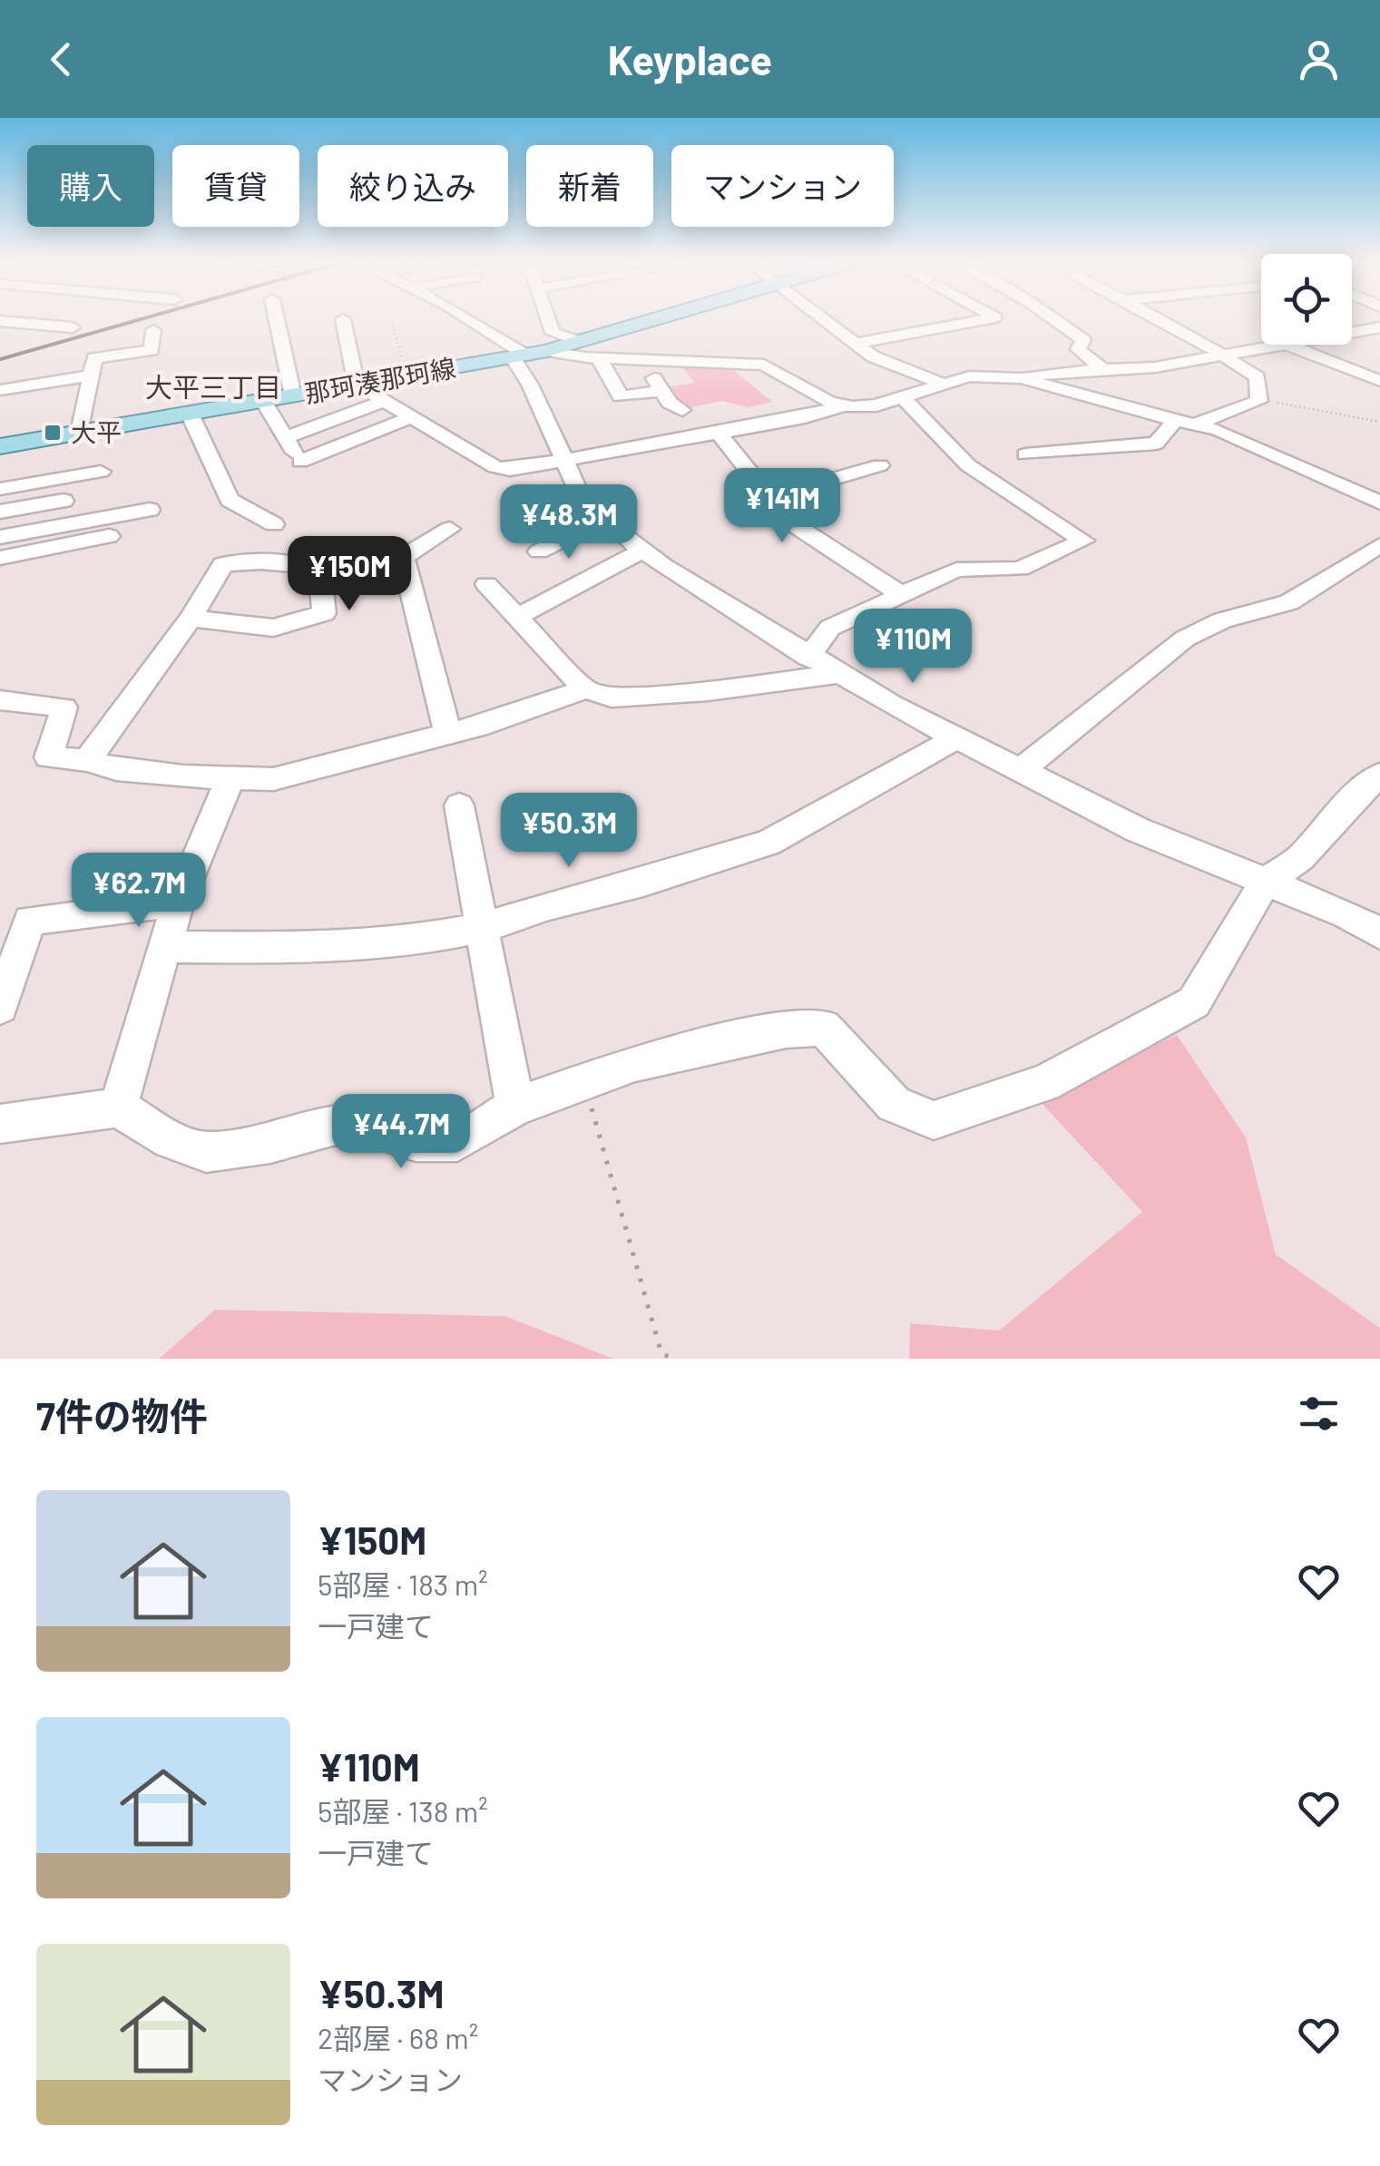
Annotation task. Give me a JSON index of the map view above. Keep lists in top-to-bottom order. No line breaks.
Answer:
{"streets":{"main road":["那珂湊那珂線"]},"districts":["大平三丁目"],"places":{"transit":["大平"]},"page":{"header":"Keyplace","chip":["購入","賃貸","絞り込み","新着","マンション"],"price":["¥141M","¥48.3M","¥150M","¥110M","¥50.3M","¥62.7M","¥44.7M"],"heading":"7件の物件","list":[{"name":"¥150M","note":"5部屋 · 183 m² · 一戸建て"},{"name":"¥110M","note":"5部屋 · 138 m² · 一戸建て"},{"name":"¥50.3M","note":"2部屋 · 68 m² · マンション"}]}}
